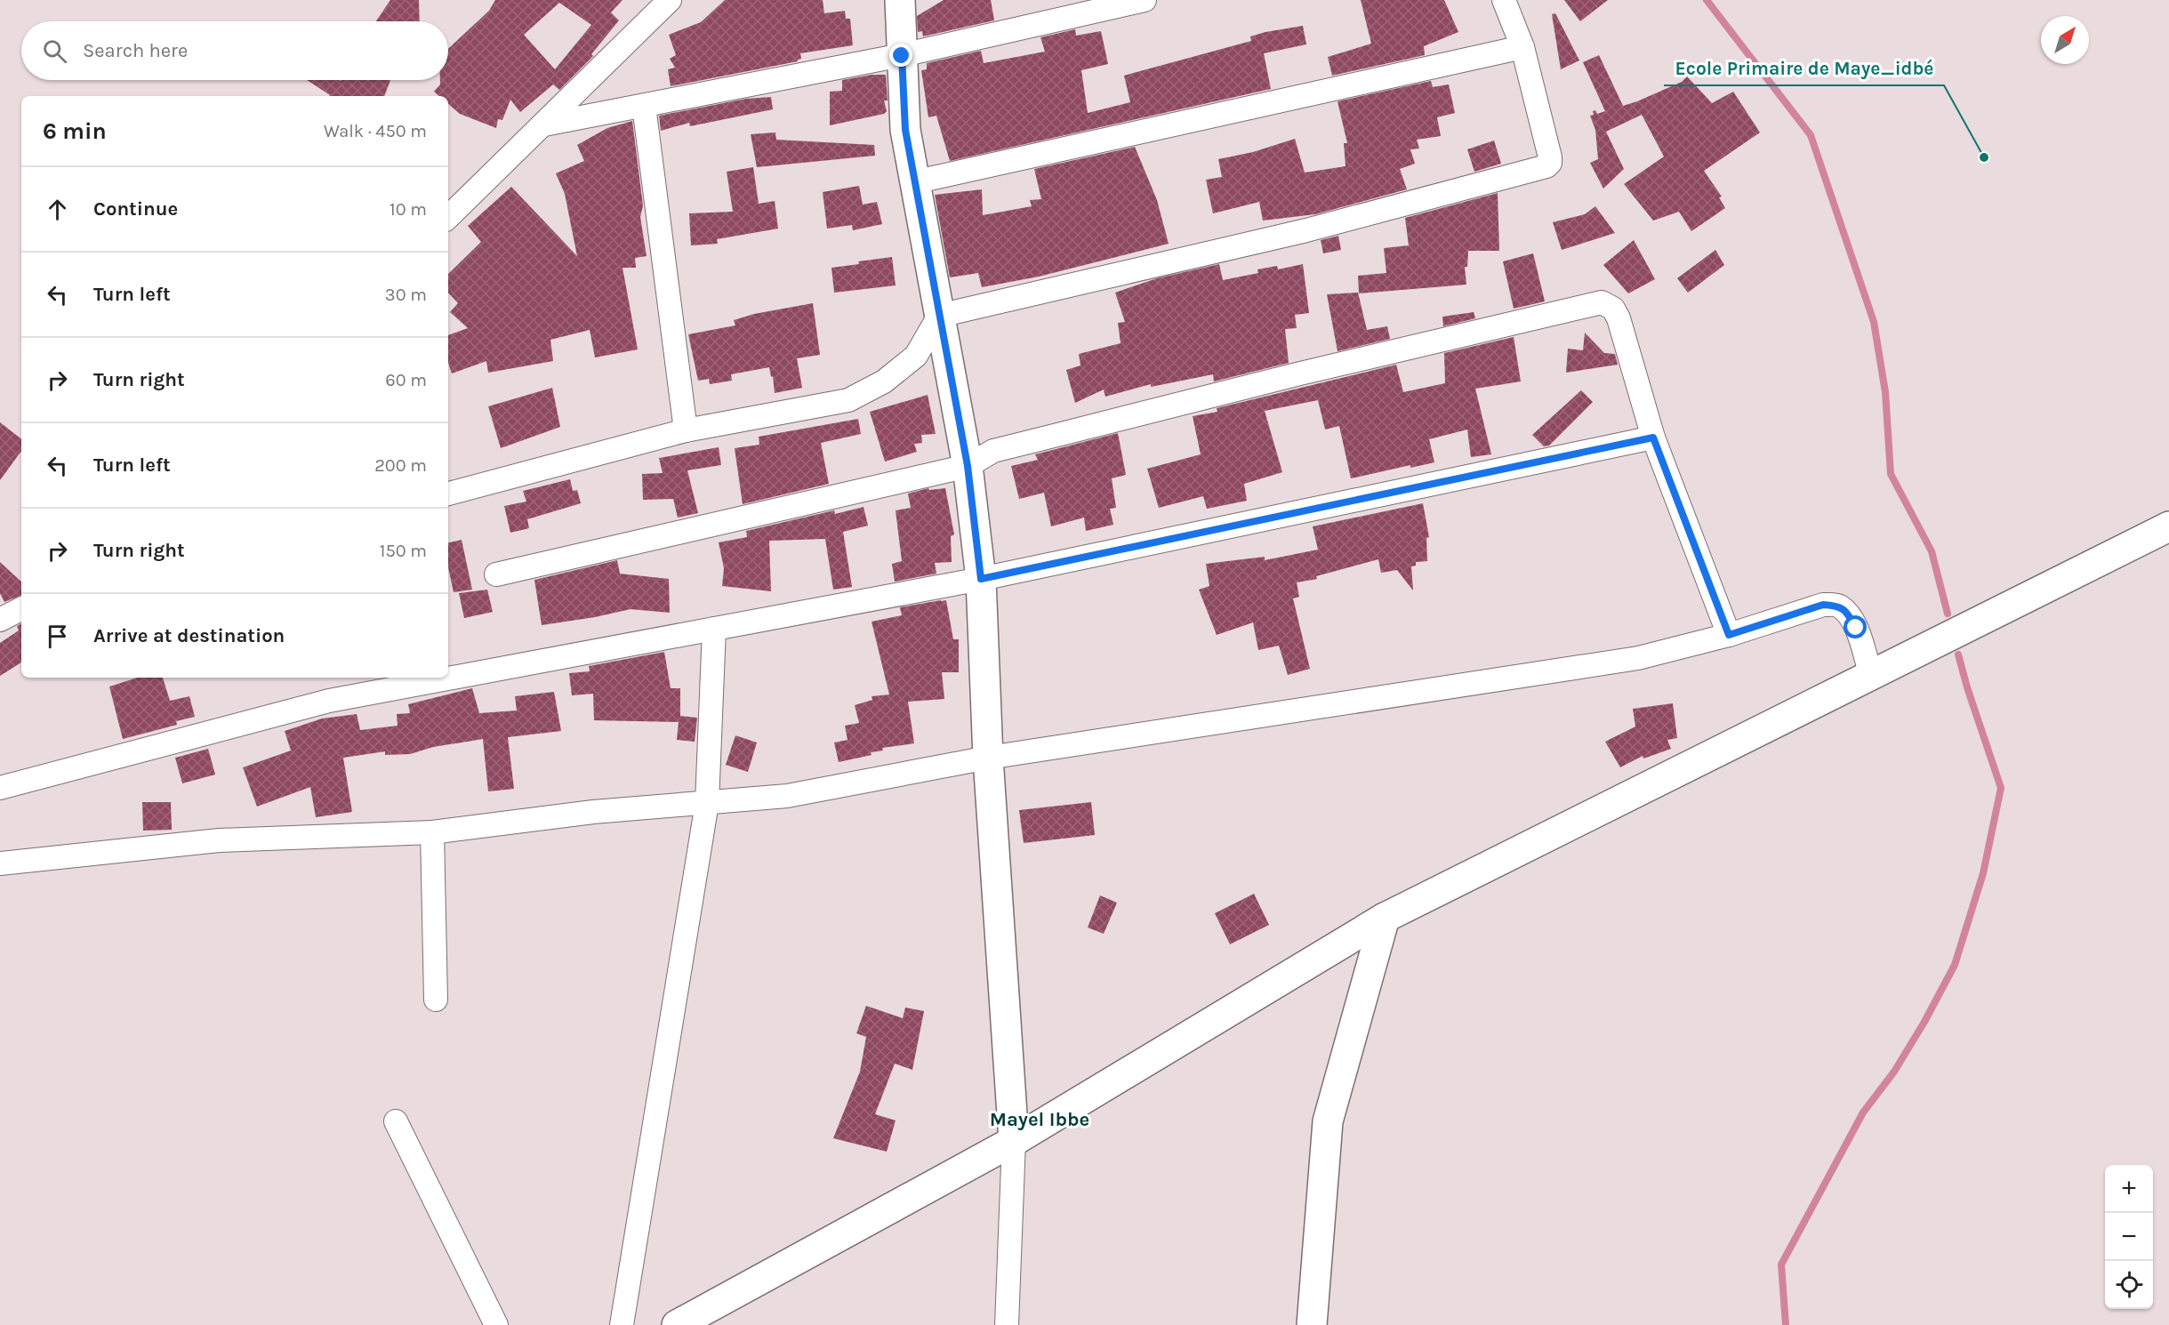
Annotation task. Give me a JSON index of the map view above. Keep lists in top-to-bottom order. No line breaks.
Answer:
{"districts":["Mayel Ibbe"],"places":["Ecole Primaire de Maye_idbé"],"north":"top right","page":{"search":"Search here","heading":["6 min","Walk · 450 m"],"list":[["Continue","10 m"],["Turn left","30 m"],["Turn right","60 m"],["Turn left","200 m"],["Turn right","150 m"],"Arrive at destination"],"map_buttons":["+","−"]}}
